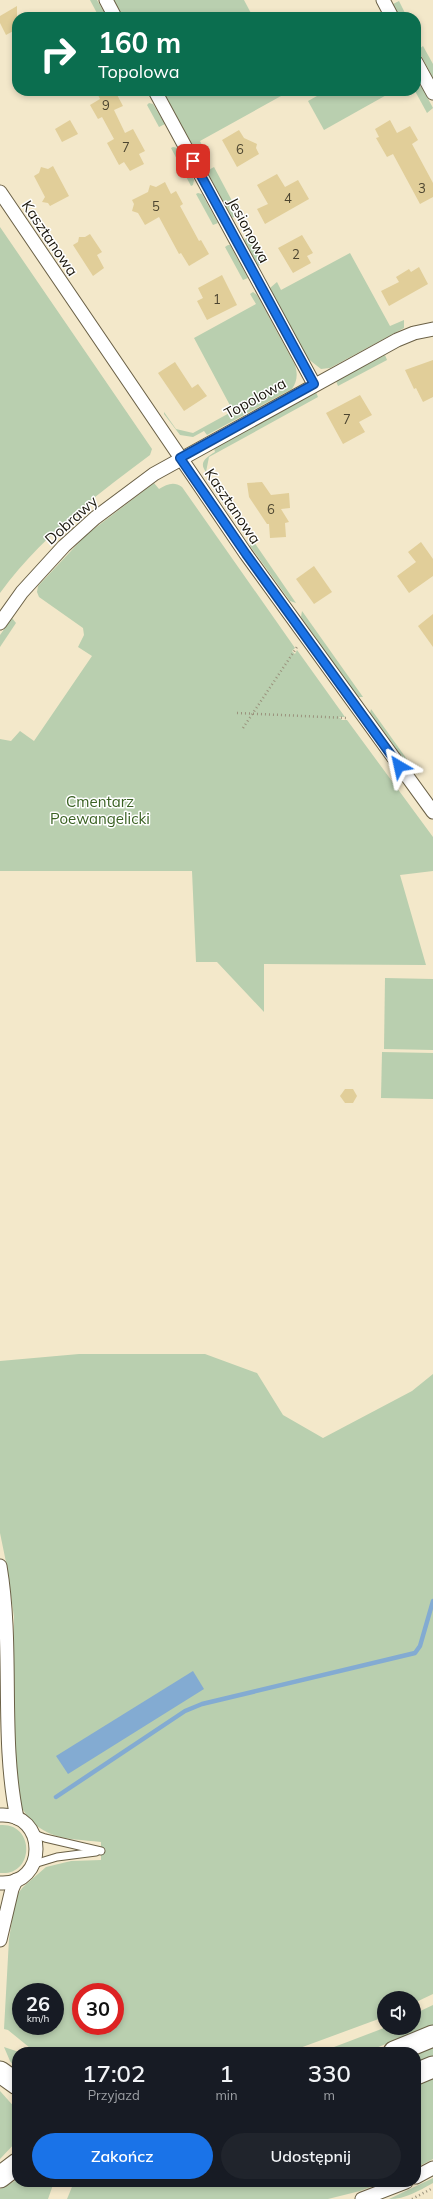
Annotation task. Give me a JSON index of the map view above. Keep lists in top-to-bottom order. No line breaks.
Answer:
{"streets":{"street":["Jesionowa","Kasztanowa","Topolowa","Dobrawy"]},"crossings":[["Jesionowa","Topolowa"],["Kasztanowa","Topolowa"],["Kasztanowa","Dobrawy"],["Topolowa","Dobrawy"]],"parks":["Cmentarz Poewangelicki"],"house_numbers":["9","7","6","3","4","5","2","1","7","6"],"page":{"turn":["160 m","Topolowa"],"speed":"26 km/h","limit":"30","eta":["17:02","Przyjazd","1","min","330","m"],"buttons":["Zakończ","Udostępnij"]}}
